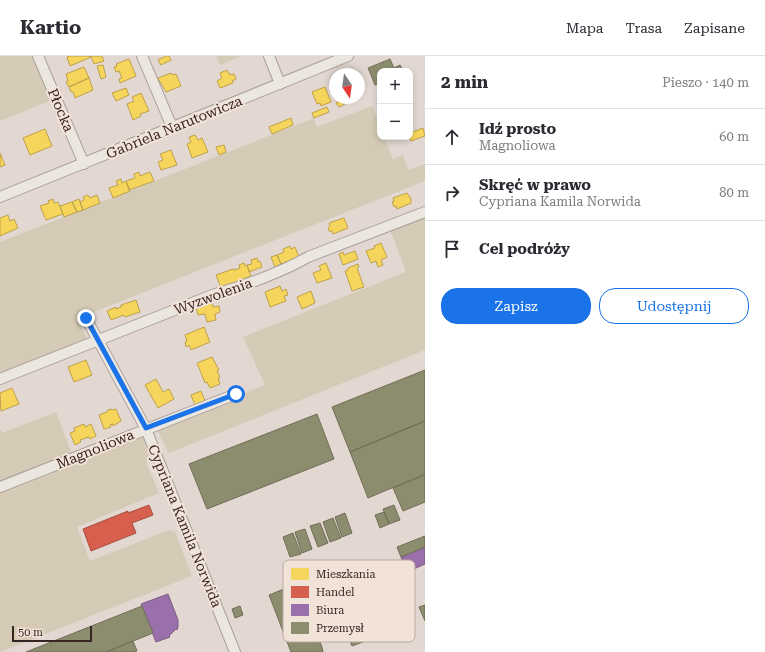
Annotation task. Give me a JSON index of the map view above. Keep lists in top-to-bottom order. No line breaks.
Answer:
{"streets":{"street":["Płocka","Gabriela Narutowicza","Wyzwolenia","Magnoliowa","Cypriana Kamila Norwida"]},"crossings":[["Płocka","Gabriela Narutowicza"],["Wyzwolenia","Cypriana Kamila Norwida"],["Magnoliowa","Cypriana Kamila Norwida"]],"legend":["Mieszkania","Handel","Biura","Przemysł"],"scale_bar":"50 m","north":"bottom","page":{"header":"Kartio","nav":["Mapa","Trasa","Zapisane"],"heading":["2 min","Pieszo · 140 m"],"map_buttons":["+","−"],"list":[["Idź prosto","Magnoliowa","60 m"],["Skręć w prawo","Cypriana Kamila Norwida","80 m"],"Cel podróży"],"buttons":["Zapisz","Udostępnij"],"scale":"50 m"}}
